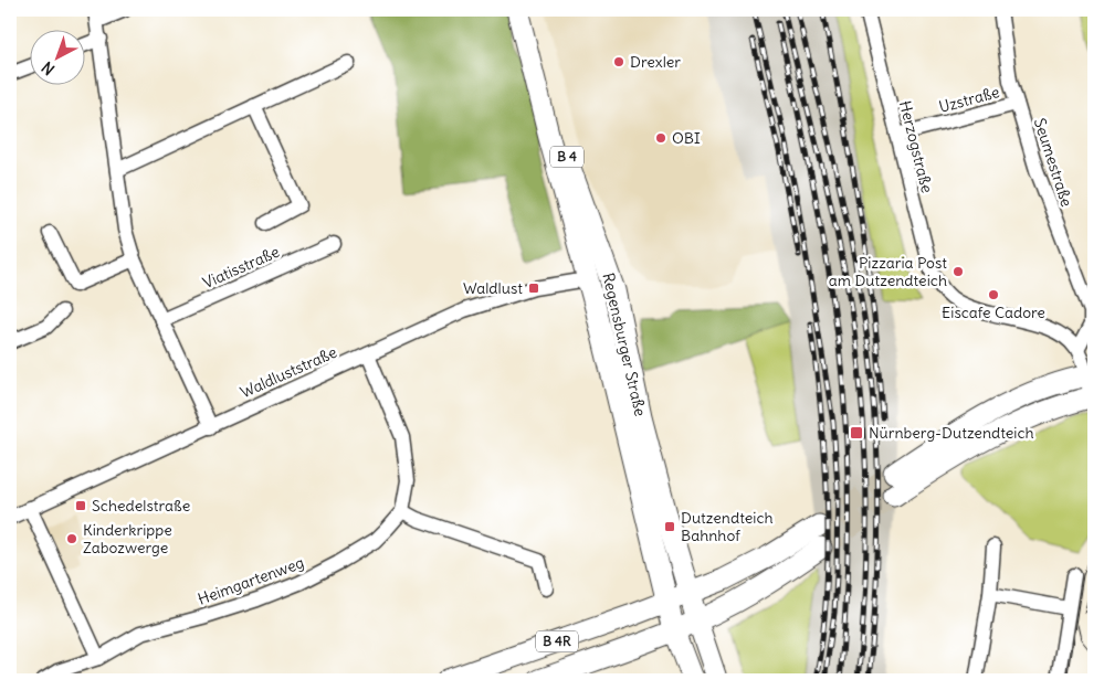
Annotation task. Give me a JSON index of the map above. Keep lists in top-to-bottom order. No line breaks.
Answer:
{"streets":{"main road":["B 4","Regensburger Straße","B 4R"],"street":["Uzstraße","Herzogstraße","Seumestraße","Viatisstraße","Waldluststraße","Heimgartenweg"]},"crossings":[["Uzstraße","Herzogstraße"],["Uzstraße","Seumestraße"],["Herzogstraße","Seumestraße"],["Regensburger Straße","Waldluststraße"],["Regensburger Straße","B 4R"]],"places":{"other":["Drexler","OBI","Pizzaria Post am Dutzendteich","Eiscafe Cadore","Kinderkrippe Zabozwerge"],"transit":["Waldlust","Nürnberg-Dutzendteich","Schedelstraße","Dutzendteich Bahnhof"]},"north":"bottom left"}
